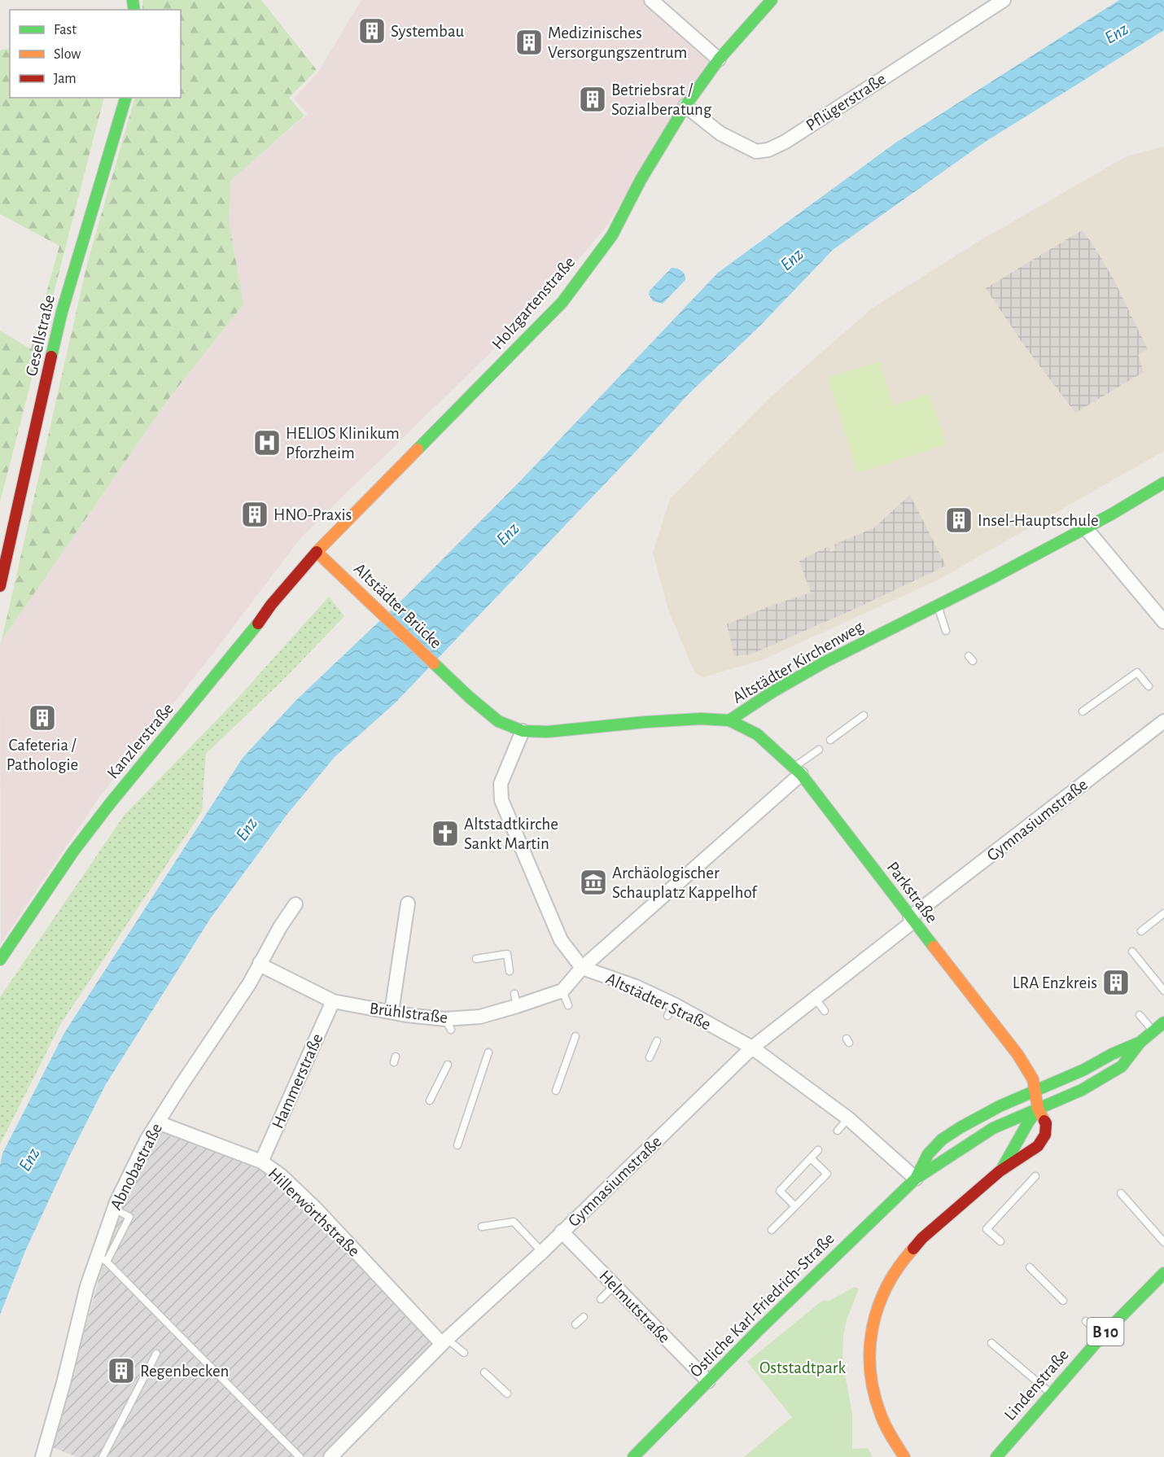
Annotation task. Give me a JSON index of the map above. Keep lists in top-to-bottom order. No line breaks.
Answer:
{"streets":{"main road":["Holzgartenstraße","Gesellstraße","Altstädter Brücke","Altstädter Kirchenweg","Kanzlerstraße","Parkstraße","Östliche Karl-Friedrich-Straße","B 10","Lindenstraße"],"street":["Pflügerstraße","Gymnasiumstraße","Altstädter Straße","Brühlstraße","Hammerstraße","Abnobastraße","Hillerwörthstraße","Helmutstraße"]},"crossings":[["Pflügerstraße","Holzgartenstraße"],["Holzgartenstraße","Altstädter Brücke"],["Holzgartenstraße","Kanzlerstraße"],["Altstädter Brücke","Altstädter Kirchenweg"],["Altstädter Brücke","Kanzlerstraße"],["Altstädter Kirchenweg","Parkstraße"],["Gymnasiumstraße","Parkstraße"],["Gymnasiumstraße","Altstädter Straße"],["Gymnasiumstraße","Hillerwörthstraße"],["Gymnasiumstraße","Helmutstraße"],["Parkstraße","Östliche Karl-Friedrich-Straße"],["Altstädter Straße","Östliche Karl-Friedrich-Straße"],["Brühlstraße","Hammerstraße"],["Brühlstraße","Abnobastraße"],["Hammerstraße","Hillerwörthstraße"],["Abnobastraße","Hillerwörthstraße"],["Östliche Karl-Friedrich-Straße","Helmutstraße"]],"water":["Enz"],"parks":["Oststadtpark"],"places":{"building":["Systembau","Medizinisches Versorgungszentrum","Betriebsrat / Sozialberatung","HNO-Praxis","Insel-Hauptschule","Cafeteria / Pathologie","LRA Enzkreis","Regenbecken"],"hospital":["HELIOS Klinikum Pforzheim"],"church":["Altstadtkirche Sankt Martin"],"museum":["Archäologischer Schauplatz Kappelhof"]},"legend":["Fast","Slow","Jam"]}
